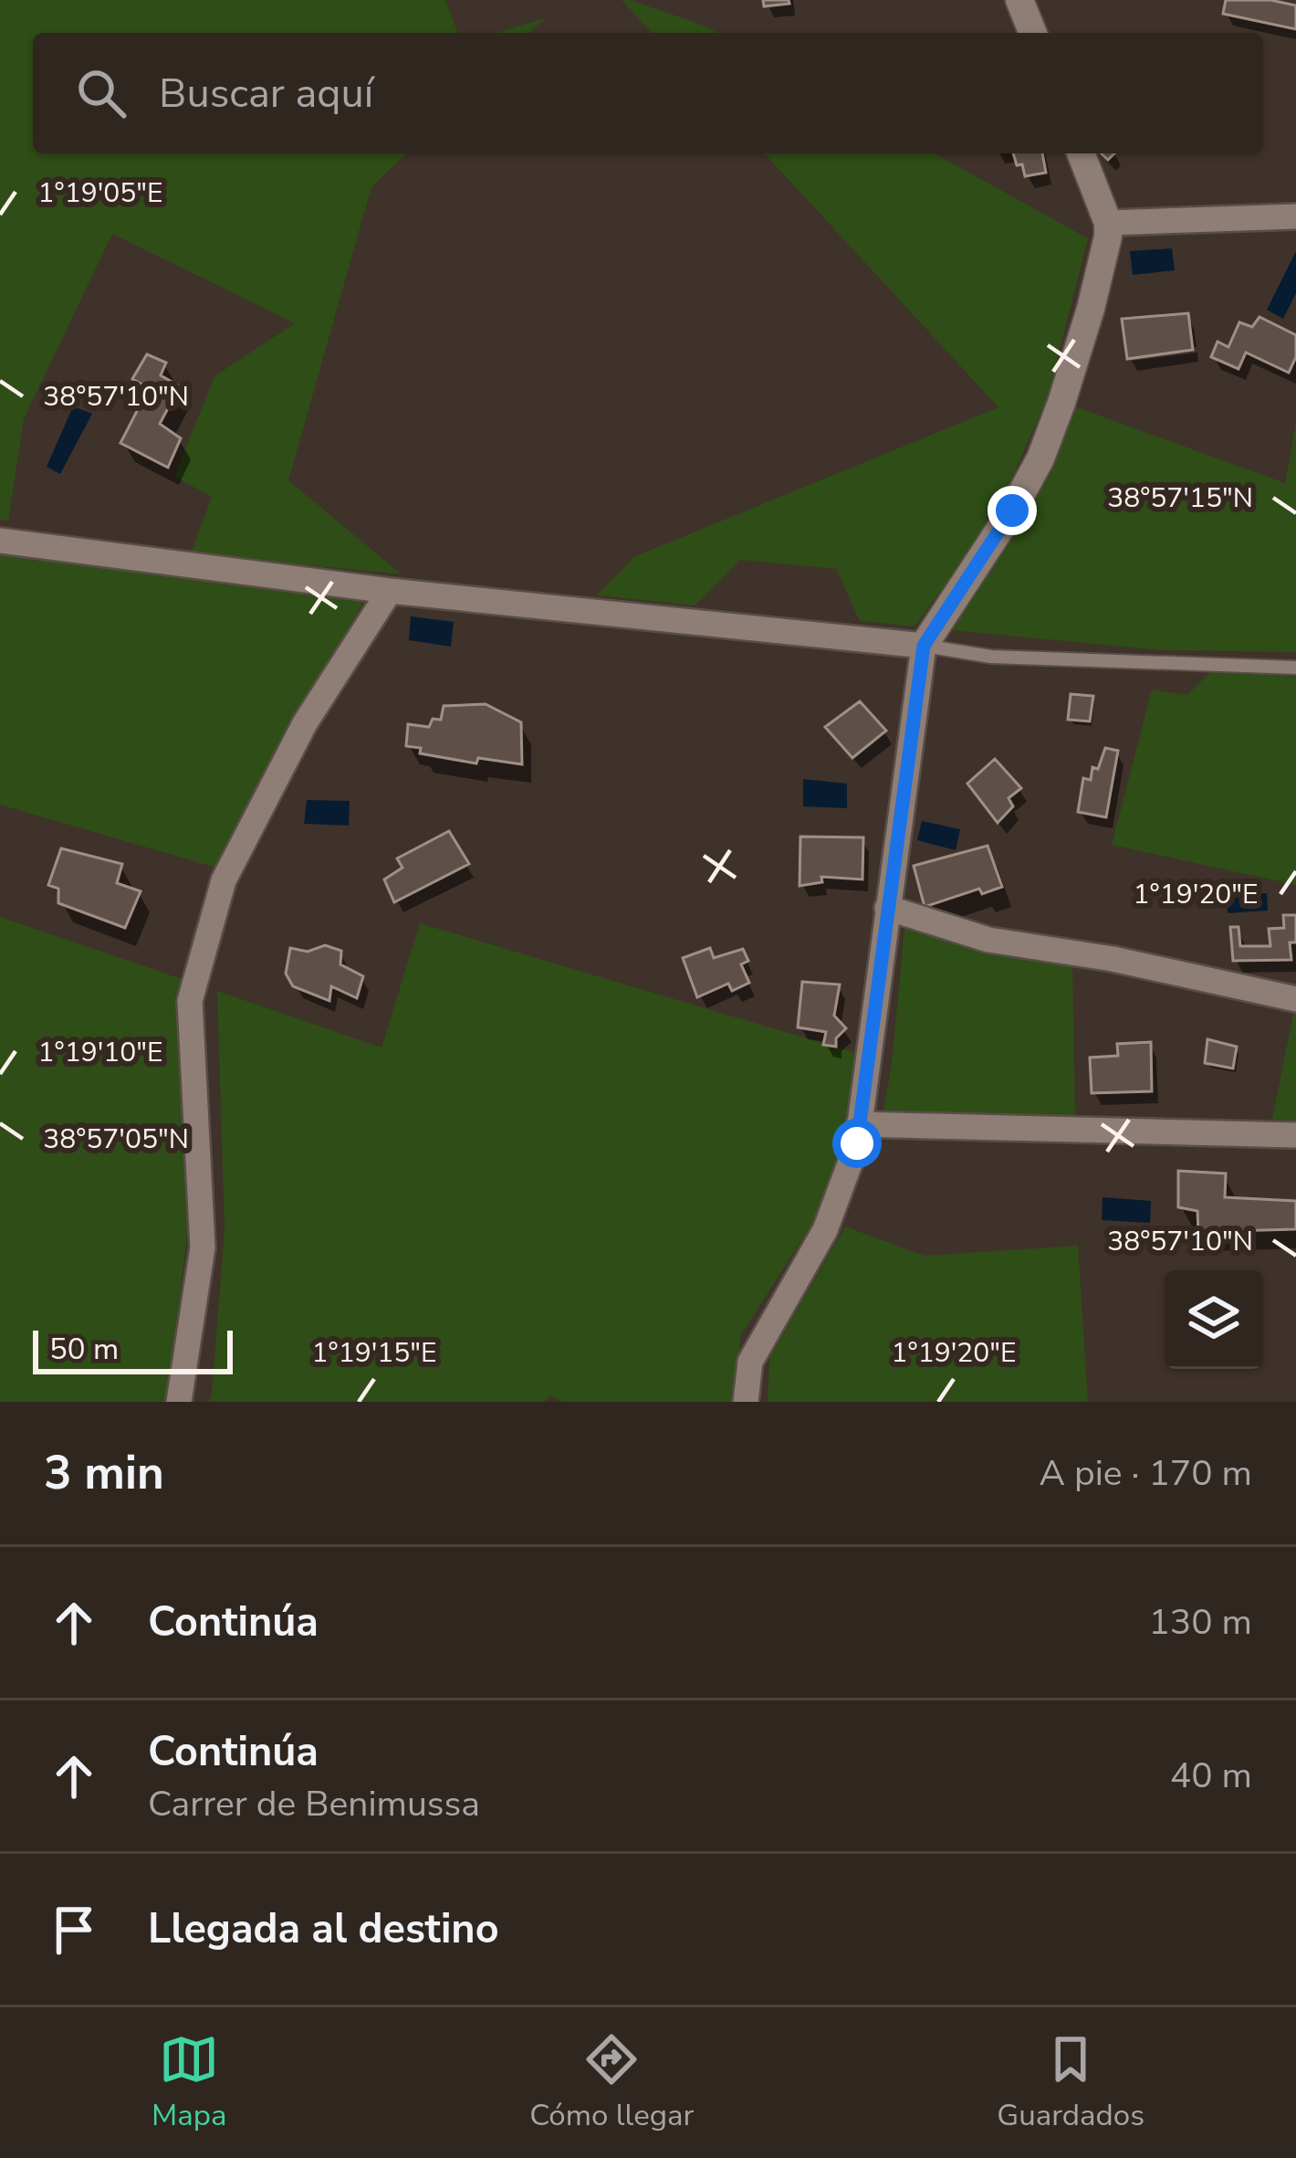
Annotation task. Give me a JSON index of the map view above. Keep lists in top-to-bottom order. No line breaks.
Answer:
{"scale_bar":"50 m","page":{"search":"Buscar aquí","scale":"50 m","heading":["3 min","A pie · 170 m"],"list":[["Continúa","130 m"],["Continúa","Carrer de Benimussa","40 m"],"Llegada al destino"],"nav":["Mapa","Cómo llegar","Guardados"]},"coordinates":["1°19'05\"E","38°57'10\"N","38°57'15\"N","1°19'20\"E","1°19'10\"E","38°57'05\"N","1°19'15\"E"]}
